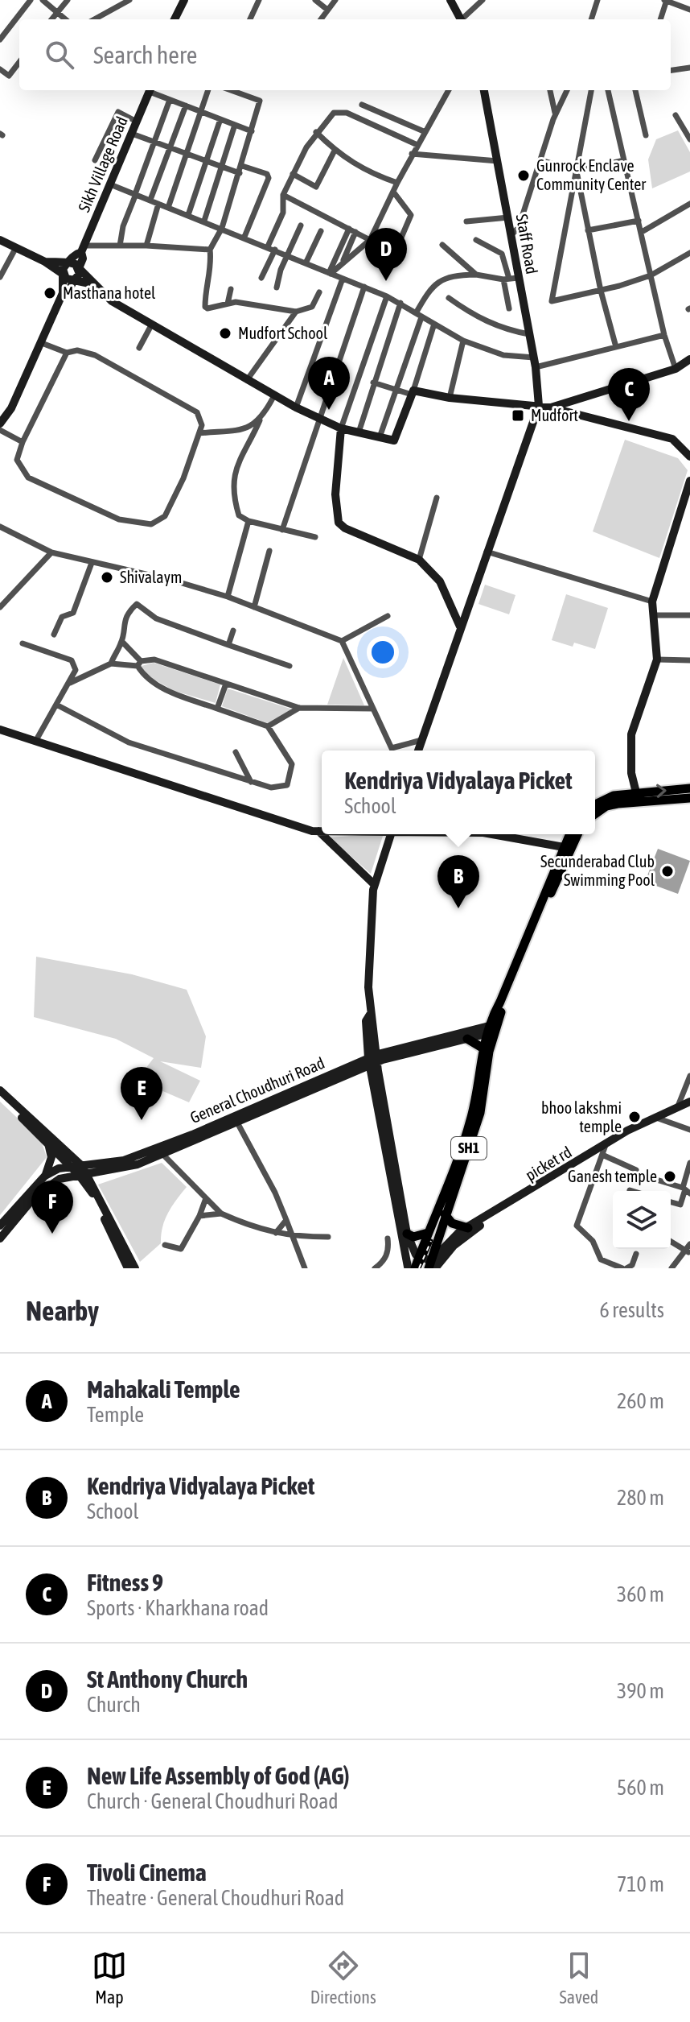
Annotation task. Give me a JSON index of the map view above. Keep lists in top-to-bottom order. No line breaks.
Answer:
{"streets":{"main road":["Sikh Village Road","Staff Road","General Choudhuri Road","SH1","picket rd"]},"crossings":[["SH1","picket rd"]],"places":{"other":["Gunrock Enclave Community Center","Masthana hotel","Mudfort School","Shivalaym","Secunderabad Club Swimming Pool","bhoo lakshmi temple","Ganesh temple"],"transit":["Mudfort"]},"page":{"search":"Search here","pins":["D","A","C","B","E","F"],"popup":["Kendriya Vidyalaya Picket","School"],"heading":["Nearby","6 results"],"list":[{"mark":"A","name":"Mahakali Temple","note":"Temple","value":"260 m"},{"mark":"B","name":"Kendriya Vidyalaya Picket","note":"School","value":"280 m"},{"mark":"C","name":"Fitness 9","note":"Sports · Kharkhana road","value":"360 m"},{"mark":"D","name":"St Anthony Church","note":"Church","value":"390 m"},{"mark":"E","name":"New Life Assembly of God (AG)","note":"Church · General Choudhuri Road","value":"560 m"},{"mark":"F","name":"Tivoli Cinema","note":"Theatre · General Choudhuri Road","value":"710 m"}],"nav":["Map","Directions","Saved"]}}
